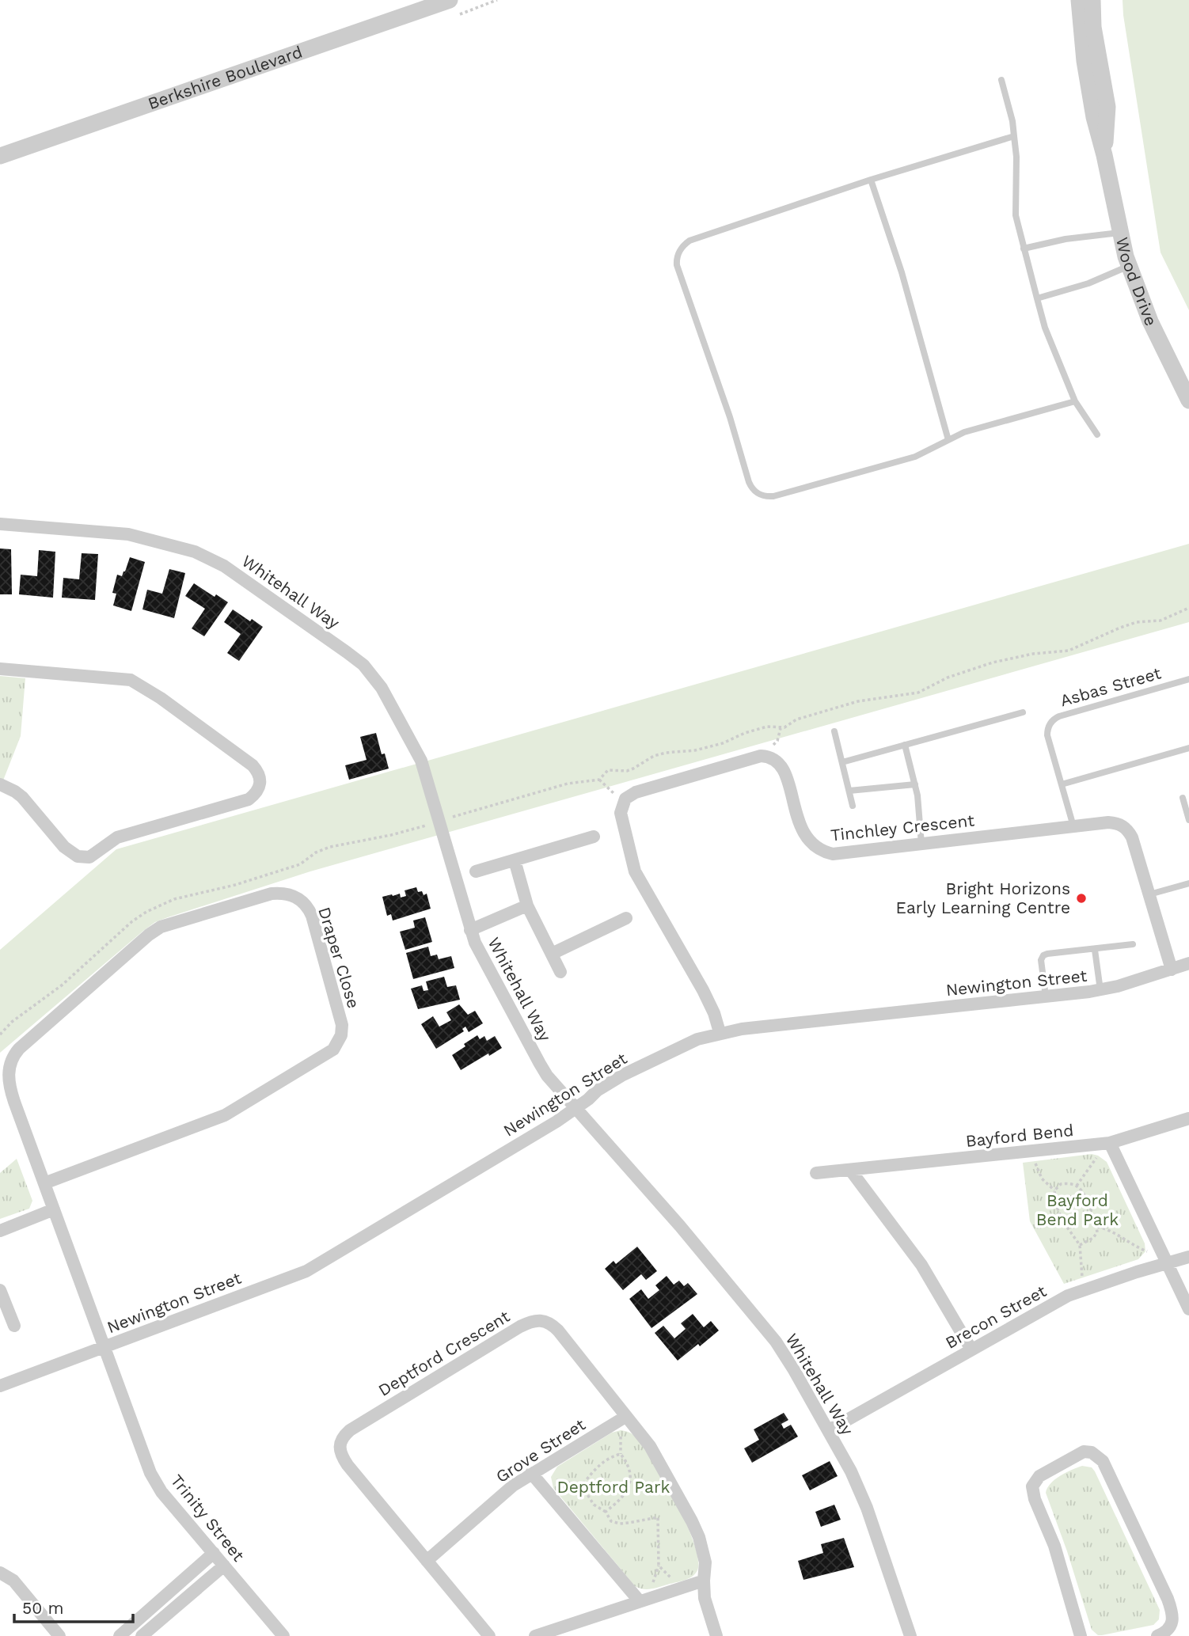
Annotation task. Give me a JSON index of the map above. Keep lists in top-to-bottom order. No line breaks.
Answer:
{"streets":{"street":["Berkshire Boulevard","Wood Drive","Whitehall Way","Tinchley Crescent","Draper Close","Newington Street","Bayford Bend","Brecon Street","Deptford Crescent","Grove Street","Trinity Street"],"lane":["Asbas Street"]},"crossings":[["Whitehall Way","Newington Street"],["Whitehall Way","Brecon Street"],["Asbas Street","Tinchley Crescent"],["Tinchley Crescent","Newington Street"],["Draper Close","Newington Street"],["Draper Close","Trinity Street"],["Newington Street","Trinity Street"],["Deptford Crescent","Grove Street"]],"parks":["Bayford Bend Park","Deptford Park"],"places":["Bright Horizons Early Learning Centre"],"scale_bar":"50 m"}
